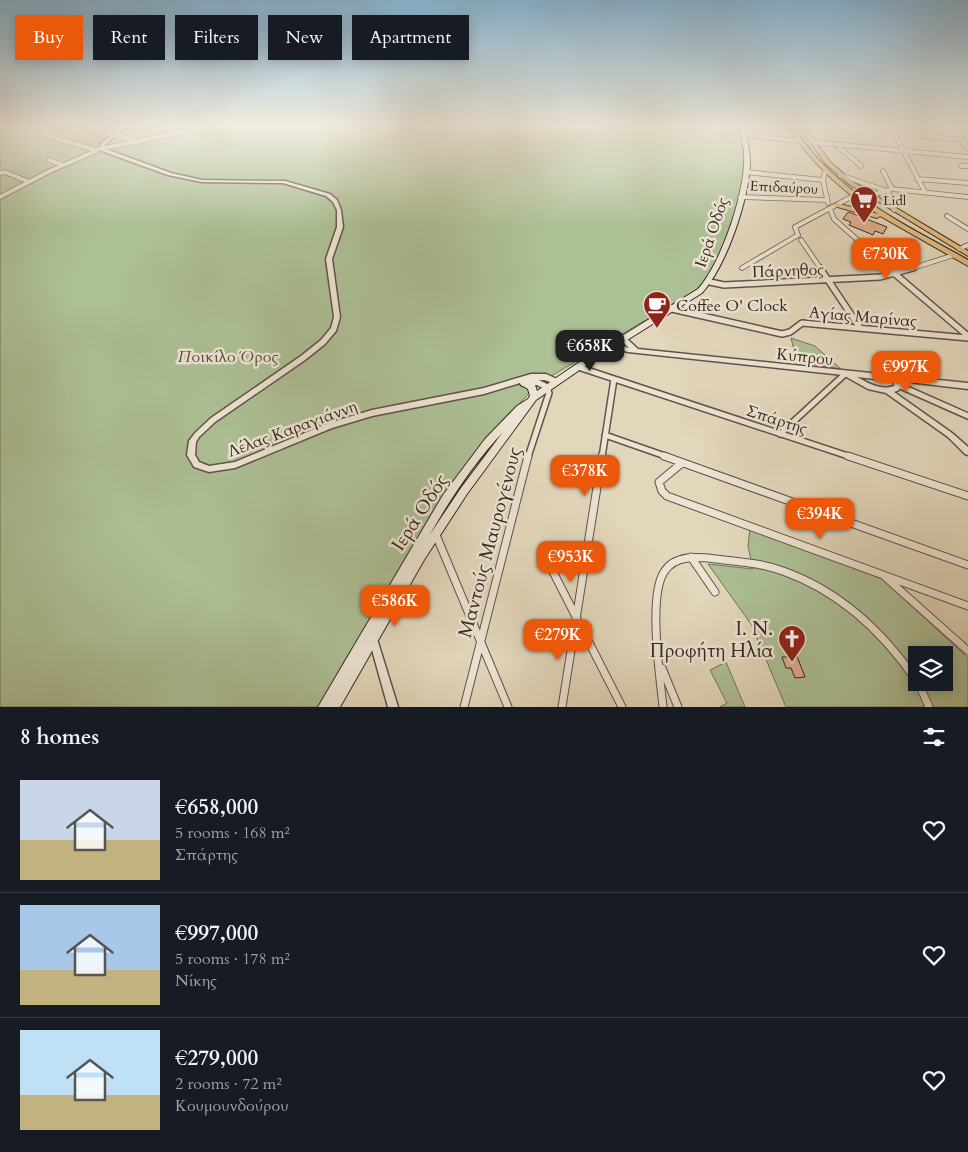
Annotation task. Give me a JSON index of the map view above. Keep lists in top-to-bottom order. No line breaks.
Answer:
{"streets":{"main road":["Ιερά Οδός"],"street":["Επιδαύρου","Πάρνηθος","Αγίας Μαρίνας","Κύπρου","Σπάρτης","Λέλας Καραγιάννη","Μαντούς Μαυρογένους"]},"crossings":[["Επιδαύρου","Ιερά Οδός"],["Ιερά Οδός","Πάρνηθος"],["Ιερά Οδός","Αγίας Μαρίνας"],["Ιερά Οδός","Κύπρου"],["Ιερά Οδός","Σπάρτης"],["Ιερά Οδός","Λέλας Καραγιάννη"],["Ιερά Οδός","Μαντούς Μαυρογένους"],["Λέλας Καραγιάννη","Μαντούς Μαυρογένους"]],"parks":["Ποικίλο Όρος"],"places":{"supermarket":["Lidl"],"cafe":["Coffee O' Clock"],"church":["Ι. Ν. Προφήτη Ηλία"]},"page":{"chip":["Buy","Rent","Filters","New","Apartment"],"price":["€730K","€658K","€997K","€378K","€394K","€953K","€586K","€279K"],"heading":"8 homes","list":[{"name":"€658,000","note":"5 rooms · 168 m² · Σπάρτης"},{"name":"€997,000","note":"5 rooms · 178 m² · Νίκης"},{"name":"€279,000","note":"2 rooms · 72 m² · Κουμουνδούρου"}]}}
